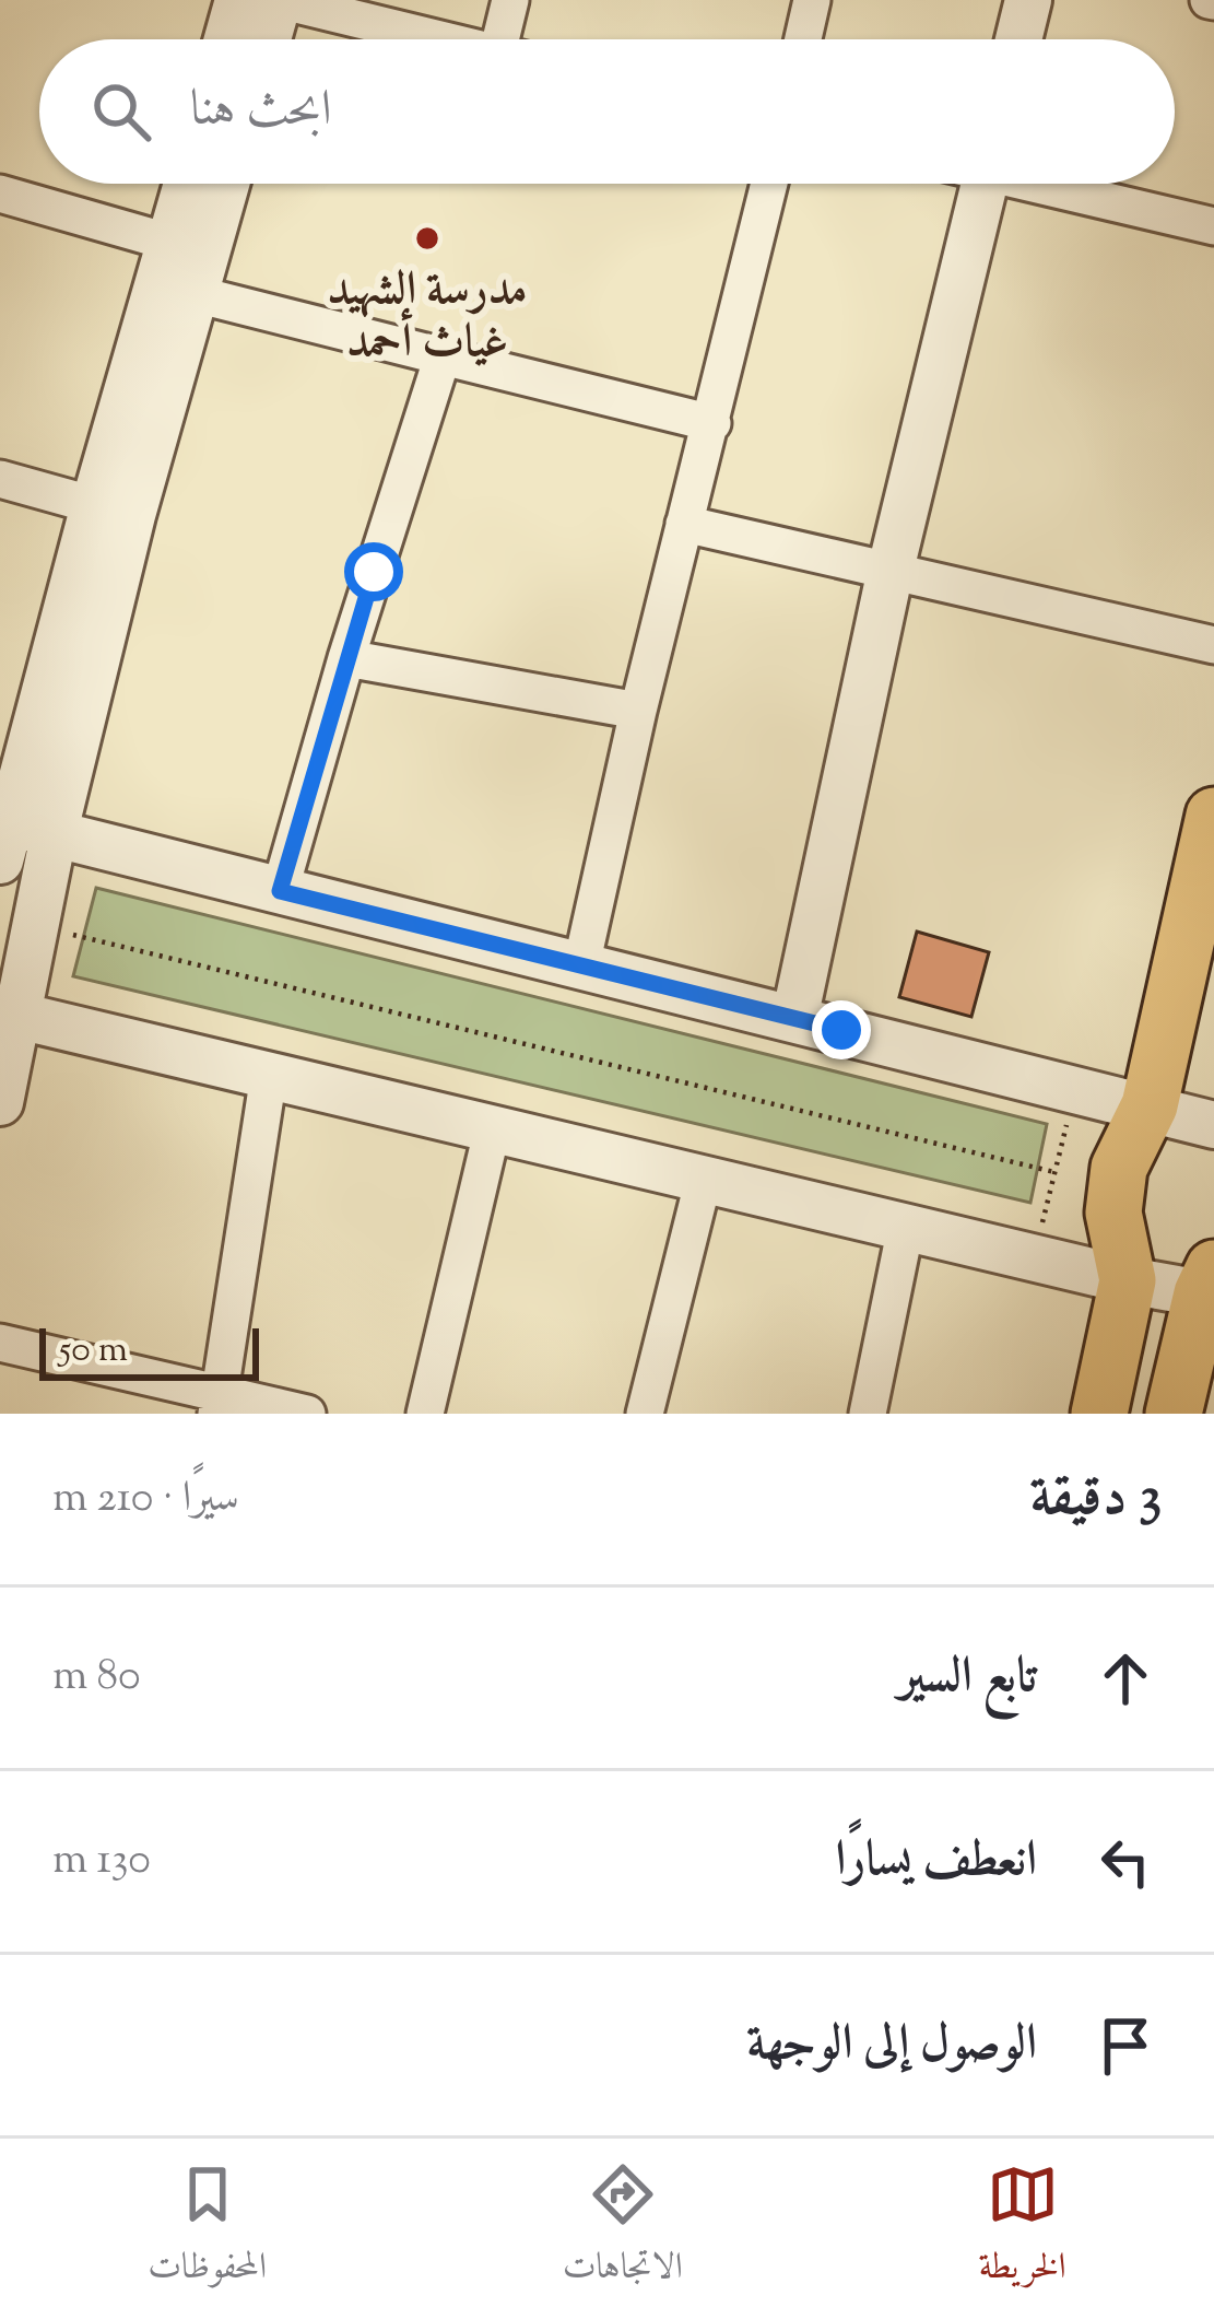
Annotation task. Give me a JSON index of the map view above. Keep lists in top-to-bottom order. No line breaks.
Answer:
{"places":["مدرسة الشهيد غياث أحمد"],"scale_bar":"50 m","page":{"search":"ابحث هنا","scale":"50 m","heading":["3 دقيقة","سيرًا · 210 m"],"list":[["تابع السير","80 m"],["انعطف يسارًا","130 m"],"الوصول إلى الوجهة"],"nav":["الخريطة","الاتجاهات","المحفوظات"]}}
